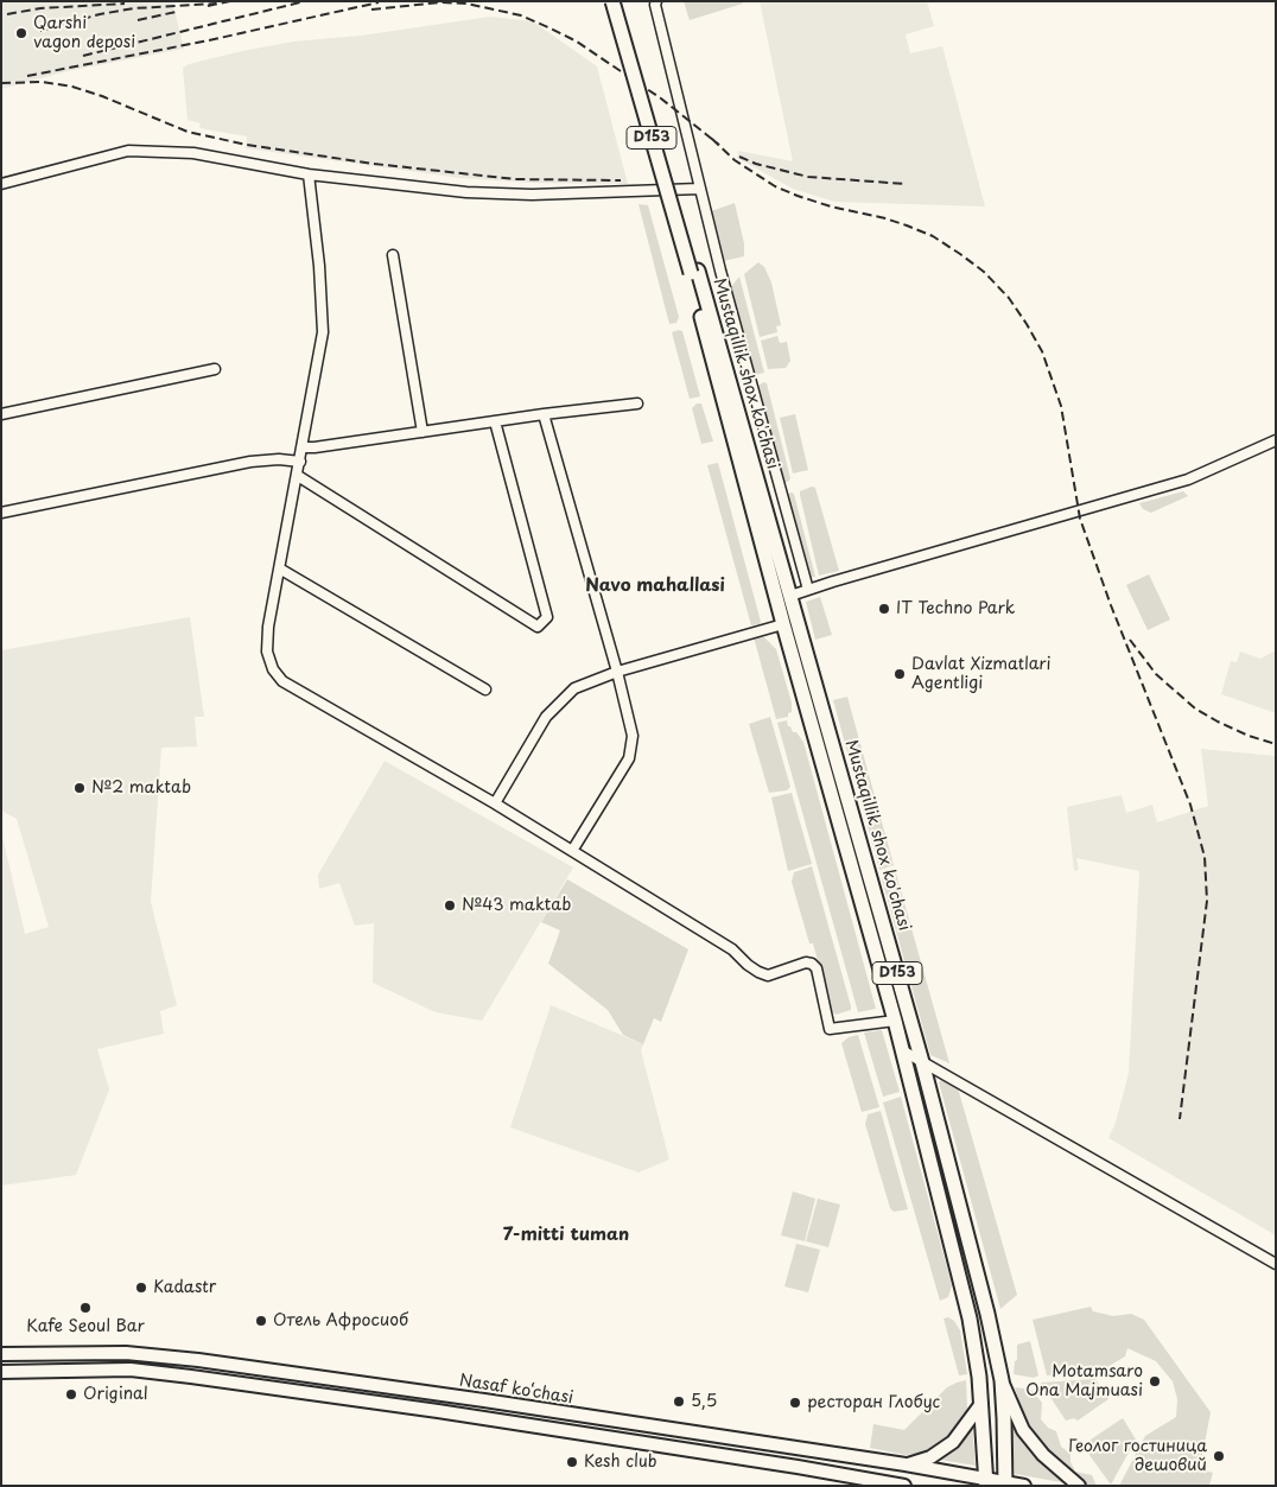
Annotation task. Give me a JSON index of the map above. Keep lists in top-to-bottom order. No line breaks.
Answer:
{"streets":{"main road":["D153","Mustaqillik shox ko'chasi","Nasaf ko‘chasi"]},"crossings":[["D153","Mustaqillik shox ko'chasi"],["Mustaqillik shox ko'chasi","Nasaf ko‘chasi"]],"districts":["Navo mahallasi","7-mitti tuman"],"places":["Qarshi vagon deposi","IT Techno Park","Davlat Xizmatlari Agentligi","№2 maktab","№43 maktab","Kadastr","Kafe Seoul Bar","Отель Афросиоб","Motamsaro Ona Majmuasi","Original","5,5","ресторан Глобус","Геолог гостиница дешовий","Kesh club"]}
